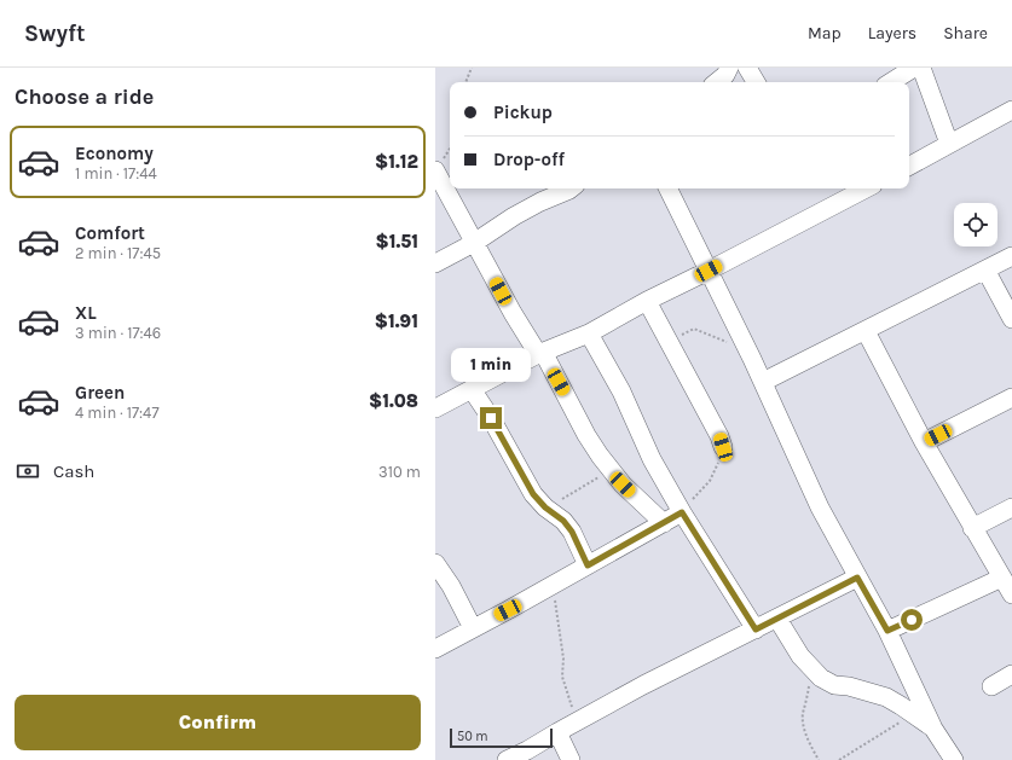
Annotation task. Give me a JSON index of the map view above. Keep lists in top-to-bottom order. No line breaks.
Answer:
{"scale_bar":"50 m","page":{"header":"Swyft","nav":["Map","Layers","Share"],"heading":"Choose a ride","banner":["Pickup","Drop-off"],"list":[{"name":"Economy","note":"1 min · 17:44","value":"$1.12"},{"name":"Comfort","note":"2 min · 17:45","value":"$1.51"},{"name":"XL","note":"3 min · 17:46","value":"$1.91"},{"name":"Green","note":"4 min · 17:47","value":"$1.08"}],"bubble":"1 min","pay":["Cash","310 m"],"buttons":"Confirm","scale":"50 m"}}
